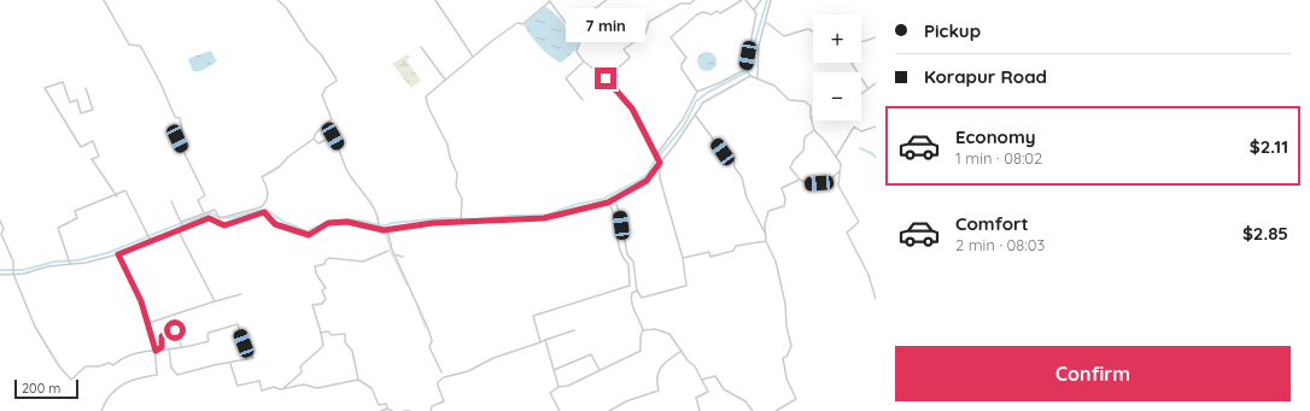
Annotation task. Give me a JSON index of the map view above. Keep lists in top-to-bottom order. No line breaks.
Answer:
{"scale_bar":"200 m","page":{"banner":["Pickup","Korapur Road"],"bubble":"7 min","map_buttons":["+","−"],"list":[{"name":"Economy","note":"1 min · 08:02","value":"$2.11"},{"name":"Comfort","note":"2 min · 08:03","value":"$2.85"}],"buttons":"Confirm","scale":"200 m"}}
